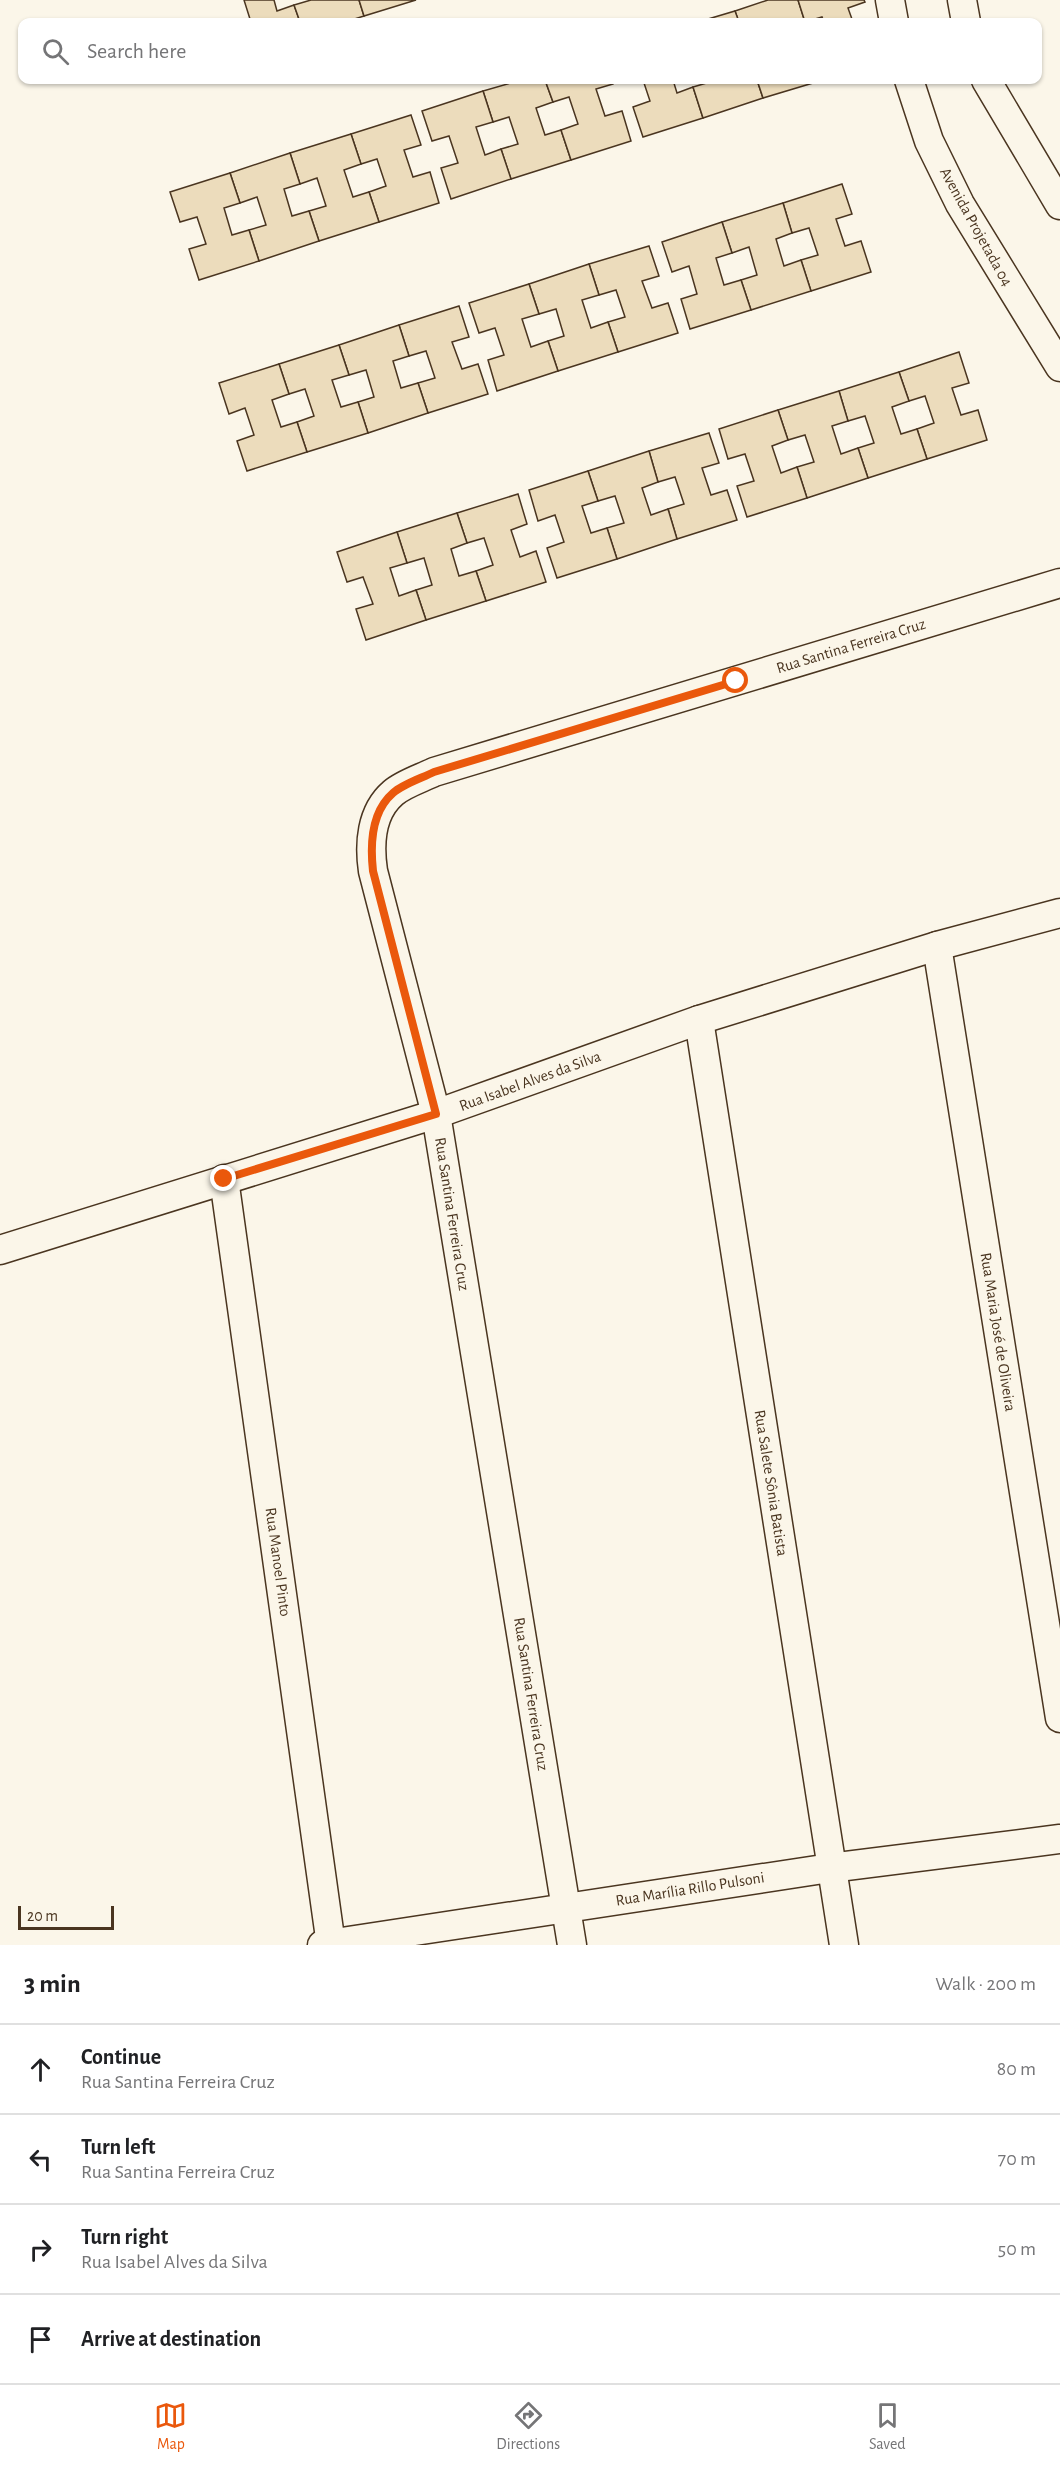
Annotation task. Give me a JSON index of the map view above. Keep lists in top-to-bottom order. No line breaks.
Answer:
{"streets":{"street":["Avenida Projetada 04","Rua Santina Ferreira Cruz","Rua Isabel Alves da Silva","Rua Maria José de Oliveira","Rua Salete Sônia Batista","Rua Manoel Pinto","Rua Marília Rillo Pulsoni"]},"crossings":[["Rua Santina Ferreira Cruz","Rua Isabel Alves da Silva"],["Rua Santina Ferreira Cruz","Rua Marília Rillo Pulsoni"],["Rua Isabel Alves da Silva","Rua Maria José de Oliveira"],["Rua Isabel Alves da Silva","Rua Salete Sônia Batista"],["Rua Isabel Alves da Silva","Rua Manoel Pinto"],["Rua Salete Sônia Batista","Rua Marília Rillo Pulsoni"],["Rua Manoel Pinto","Rua Marília Rillo Pulsoni"]],"scale_bar":"20 m","page":{"search":"Search here","scale":"20 m","heading":["3 min","Walk · 200 m"],"list":[["Continue","Rua Santina Ferreira Cruz","80 m"],["Turn left","Rua Santina Ferreira Cruz","70 m"],["Turn right","Rua Isabel Alves da Silva","50 m"],"Arrive at destination"],"nav":["Map","Directions","Saved"]}}
